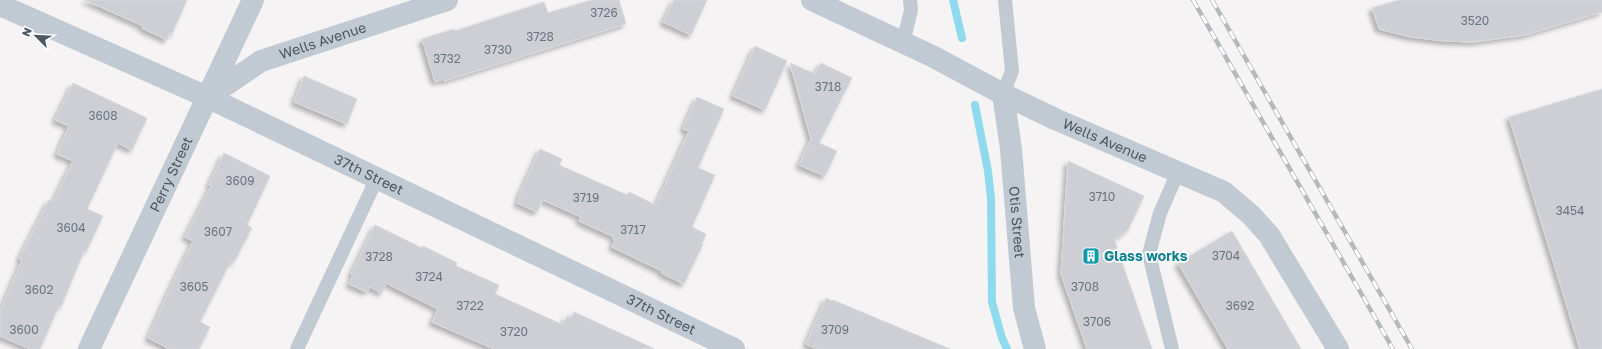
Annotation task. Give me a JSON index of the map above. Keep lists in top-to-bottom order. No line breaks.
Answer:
{"streets":{"street":["Wells Avenue","37th Street","Perry Street","Otis Street"]},"crossings":[["Wells Avenue","37th Street"],["Wells Avenue","Perry Street"],["Wells Avenue","Otis Street"],["37th Street","Perry Street"]],"places":{"building":["Glass works"]},"house_numbers":["3726","3520","3728","3730","3732","3718","3608","3609","3710","3719","3454","3604","3717","3607","3704","3728","3724","3605","3708","3602","3722","3692","3706","3600","3709","3720"],"north":"top left"}
